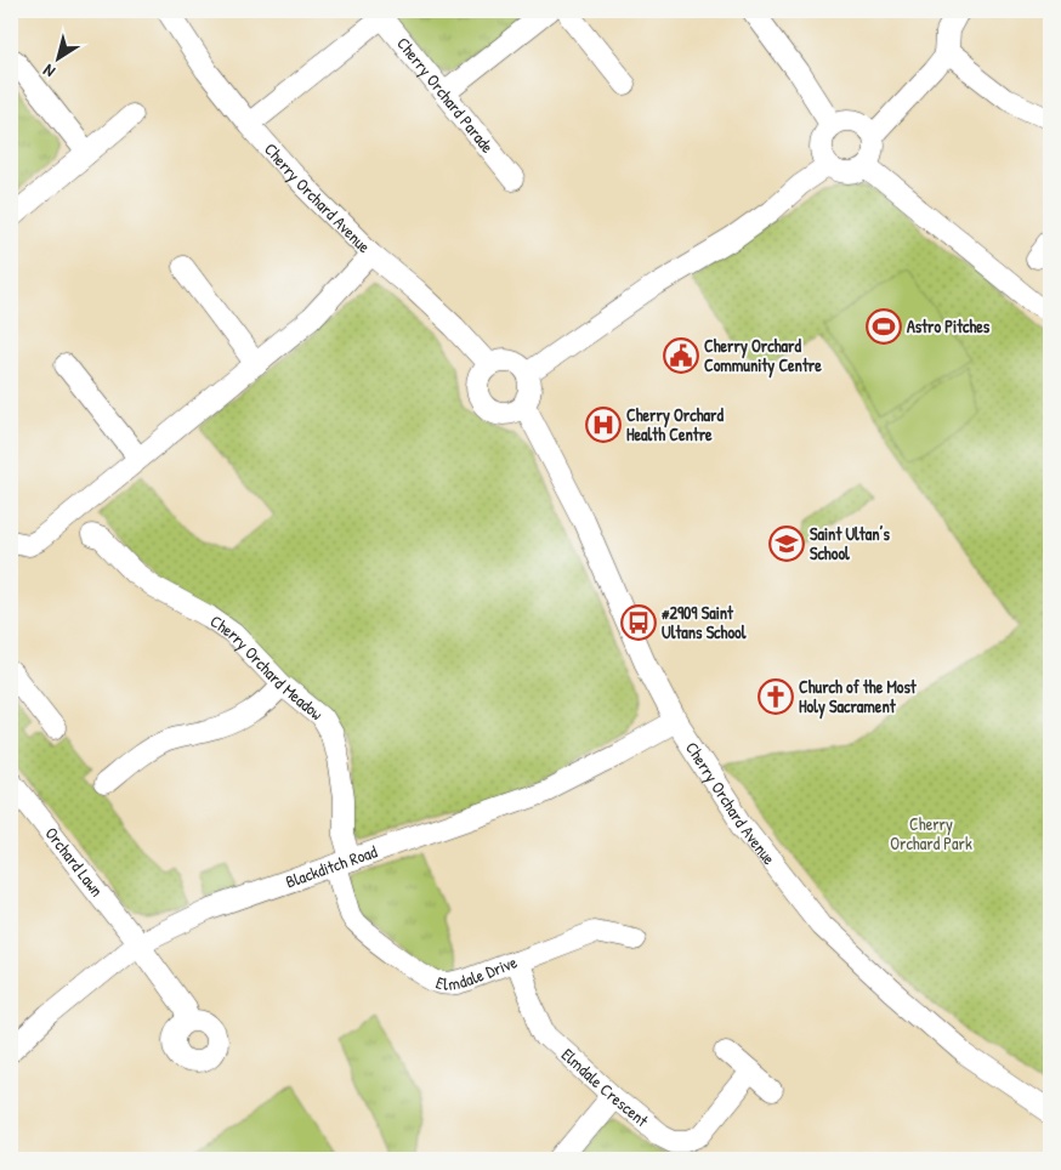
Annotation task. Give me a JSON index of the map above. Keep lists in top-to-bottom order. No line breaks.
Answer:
{"streets":{"street":["Cherry Orchard Parade","Cherry Orchard Avenue","Cherry Orchard Meadow","Orchard Lawn","Blackditch Road","Elmdale Drive","Elmdale Crescent"]},"crossings":[["Cherry Orchard Avenue","Blackditch Road"],["Cherry Orchard Meadow","Blackditch Road"],["Cherry Orchard Meadow","Elmdale Drive"],["Orchard Lawn","Blackditch Road"],["Blackditch Road","Elmdale Drive"],["Elmdale Drive","Elmdale Crescent"]],"parks":["Cherry Orchard Park"],"places":{"sports":["Astro Pitches"],"public building":["Cherry Orchard Community Centre"],"hospital":["Cherry Orchard Health Centre"],"school or university":["Saint Ultan’s School"],"bus stop":["#2909 Saint Ultans School"],"church":["Church of the Most Holy Sacrament"]},"north":"bottom left"}
